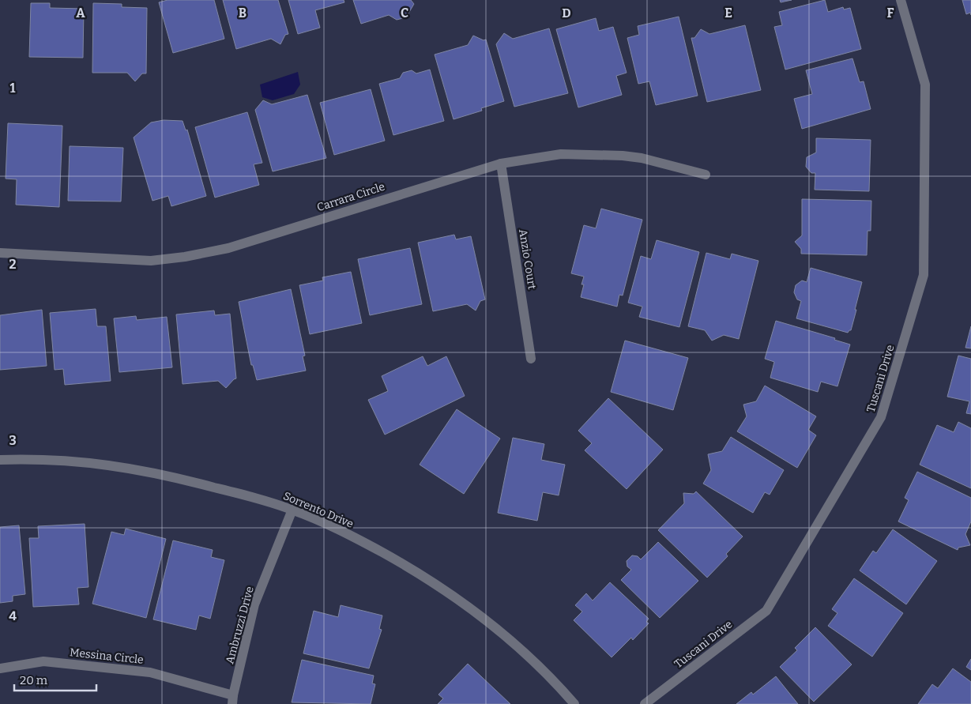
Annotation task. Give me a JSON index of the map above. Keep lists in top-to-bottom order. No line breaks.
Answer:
{"streets":{"street":["Carrara Circle","Anzio Court","Tuscani Drive","Sorrento Drive","Ambruzzi Drive","Messina Circle"]},"crossings":[["Carrara Circle","Anzio Court"],["Sorrento Drive","Ambruzzi Drive"],["Ambruzzi Drive","Messina Circle"]],"scale_bar":"20 m","grid":{"columns":["A","B","C","D","E","F"],"rows":["1","2","3","4"]}}
